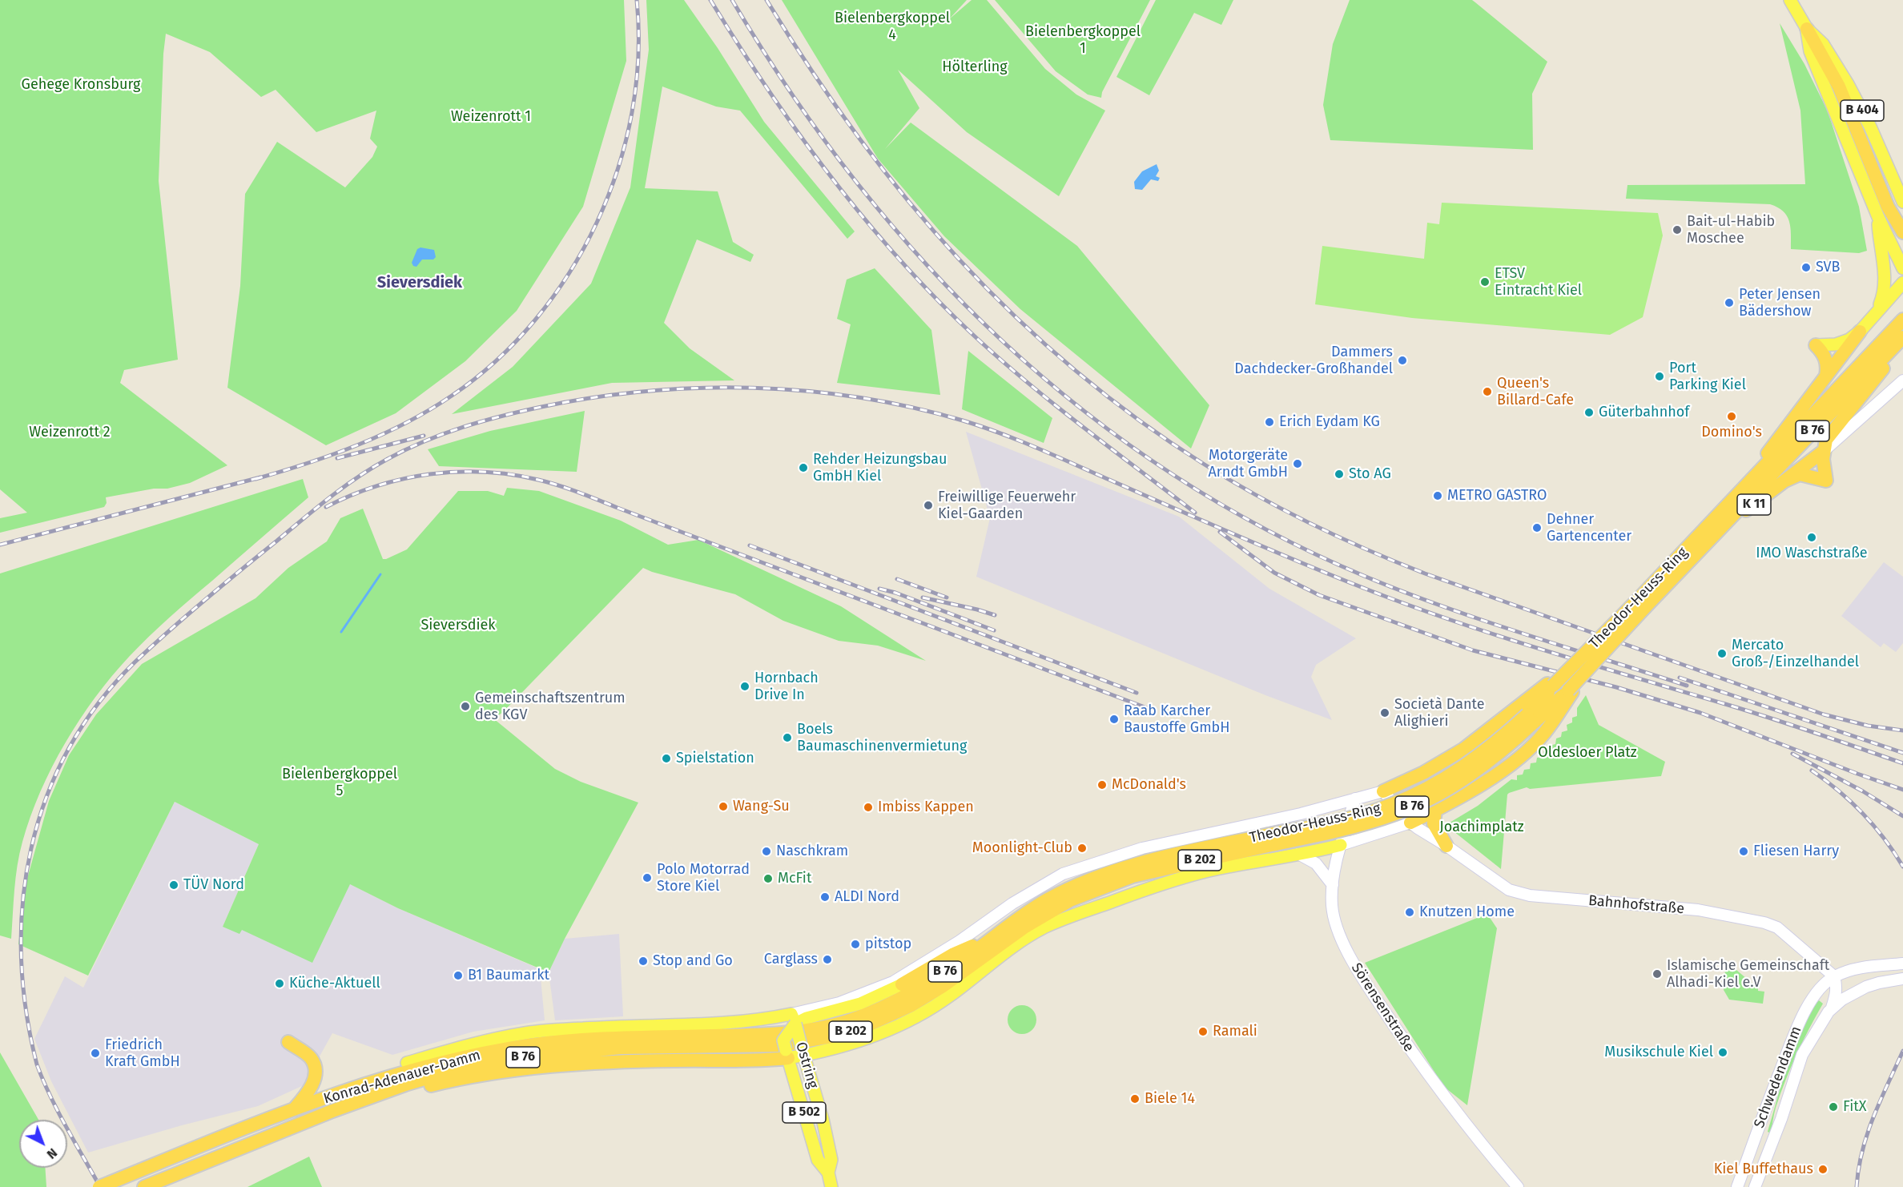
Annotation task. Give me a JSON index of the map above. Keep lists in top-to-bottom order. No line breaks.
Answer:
{"streets":{"highway":["B 76","K 11","Theodor-Heuss-Ring","B 202","Konrad-Adenauer-Damm"],"main road":["B 404","Bahnhofstraße","Sörensenstraße","Ostring","Schwedendamm","B 502"]},"crossings":[["B 404","B 76"],["B 76","K 11"],["B 76","Theodor-Heuss-Ring"],["B 76","Bahnhofstraße"],["B 76","Ostring"],["B 76","Konrad-Adenauer-Damm"],["K 11","Theodor-Heuss-Ring"],["Theodor-Heuss-Ring","Bahnhofstraße"],["Theodor-Heuss-Ring","Sörensenstraße"],["Theodor-Heuss-Ring","Ostring"],["Theodor-Heuss-Ring","Konrad-Adenauer-Damm"],["Bahnhofstraße","Schwedendamm"]],"districts":["Sieversdiek"],"parks":["Bielenbergkoppel 4","Bielenbergkoppel 1","Hölterling","Gehege Kronsburg","Weizenrott 1","Weizenrott 2","Sieversdiek","Oldesloer Platz","Bielenbergkoppel 5","Joachimplatz"],"places":["Bait-ul-Habib Moschee","SVB","ETSV Eintracht Kiel","Peter Jensen Bädershow","Dammers Dachdecker-Großhandel","Port Parking Kiel","Queen's Billard-Cafe","Güterbahnhof","Domino's","Erich Eydam KG","Motorgeräte Arndt GmbH","Rehder Heizungsbau GmbH Kiel","Sto AG","METRO GASTRO","Freiwillige Feuerwehr Kiel-Gaarden","Dehner Gartencenter","IMO Waschstraße","Mercato Groß-/Einzelhandel","Hornbach Drive In","Gemeinschaftszentrum des KGV","Società Dante Alighieri","Raab Karcher Baustoffe GmbH","Boels Baumaschinenvermietung","Spielstation","McDonald's","Wang-Su","Imbiss Kappen","Moonlight-Club","Naschkram","Fliesen Harry","Polo Motorrad Store Kiel","McFit","TÜV Nord","ALDI Nord","Knutzen Home","pitstop","Carglass","Stop and Go","Islamische Gemeinschaft Alhadi-Kiel e.V","B1 Baumarkt","Küche-Aktuell","Ramali","Musikschule Kiel","Friedrich Kraft GmbH","Biele 14","FitX","Kiel Buffethaus"],"north":"bottom right"}
